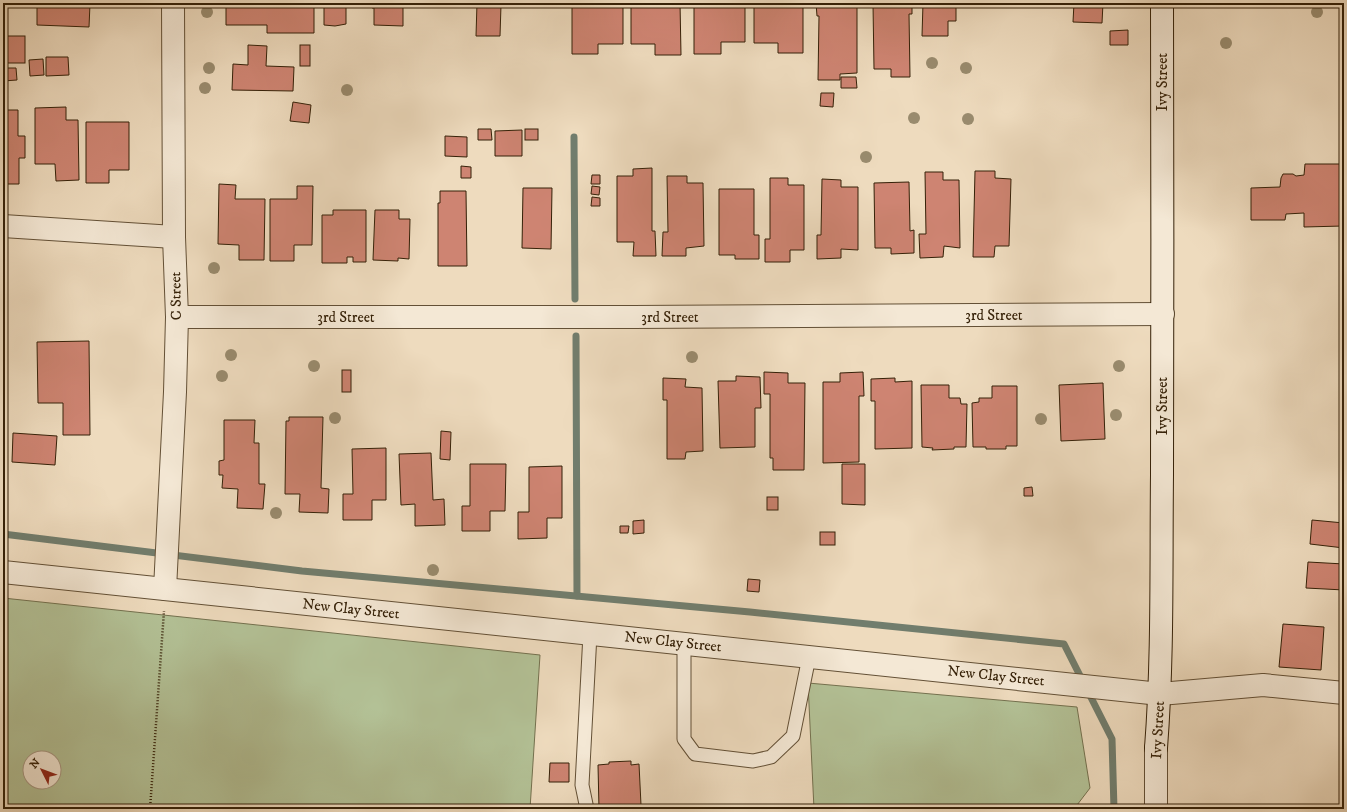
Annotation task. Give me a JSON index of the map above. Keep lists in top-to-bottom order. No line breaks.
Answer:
{"streets":{"street":["Ivy Street","C Street","3rd Street","New Clay Street"]},"crossings":[["Ivy Street","3rd Street"],["Ivy Street","New Clay Street"],["C Street","3rd Street"],["C Street","New Clay Street"]],"north":"top left"}
